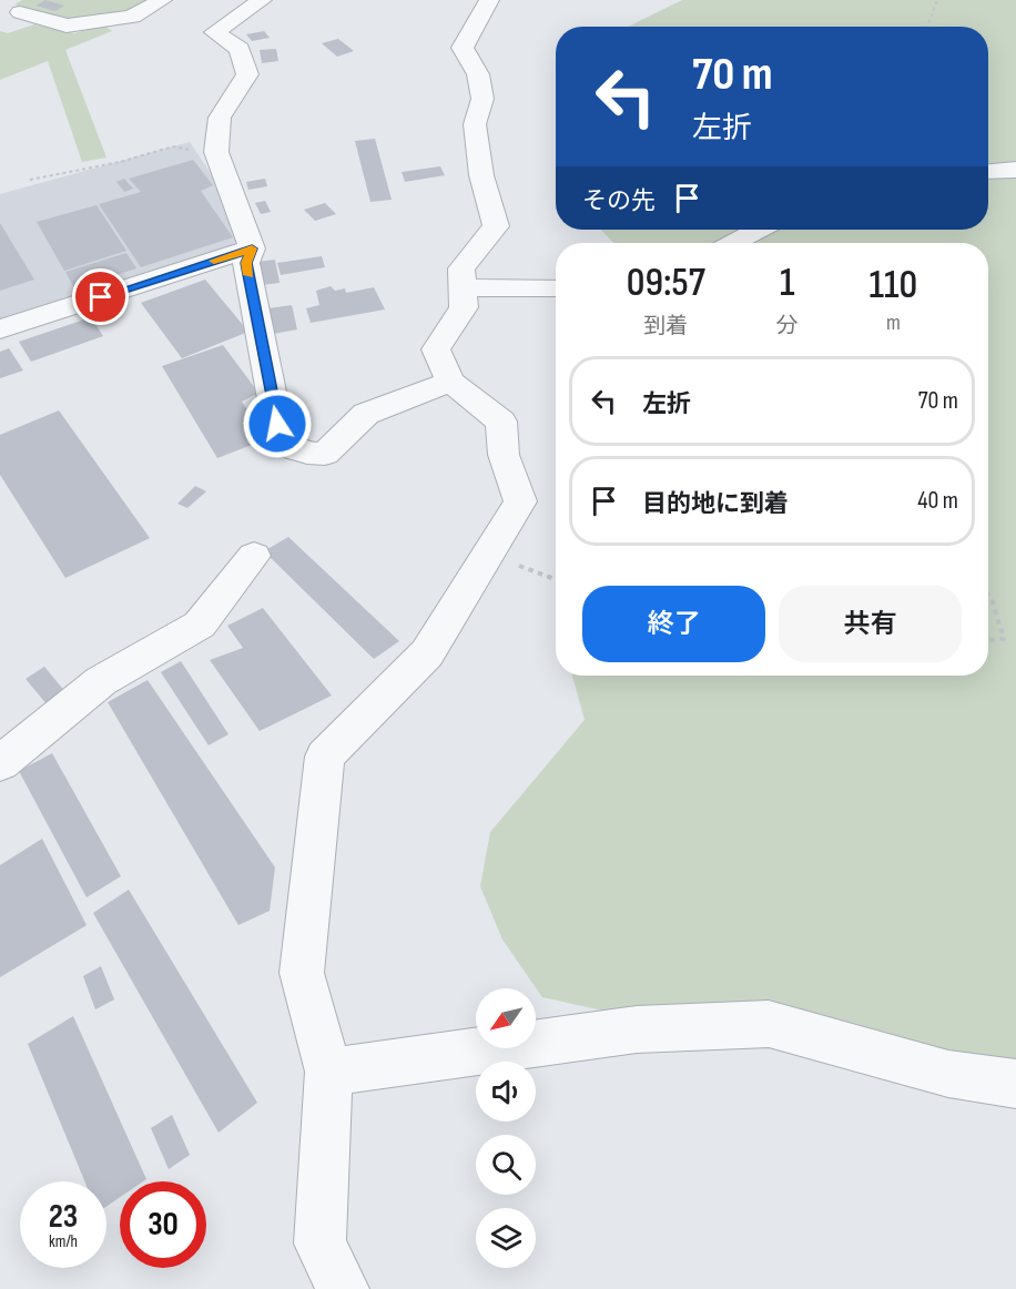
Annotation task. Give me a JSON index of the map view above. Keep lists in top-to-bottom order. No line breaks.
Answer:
{"north":"bottom left","page":{"turn":["70 m","左折"],"then":"その先","eta":["09:57","到着","1","分","110","m"],"list":[{"name":"左折","value":"70 m"},{"name":"目的地に到着","value":"40 m"}],"buttons":["終了","共有"],"speed":"23 km/h","limit":"30"}}
